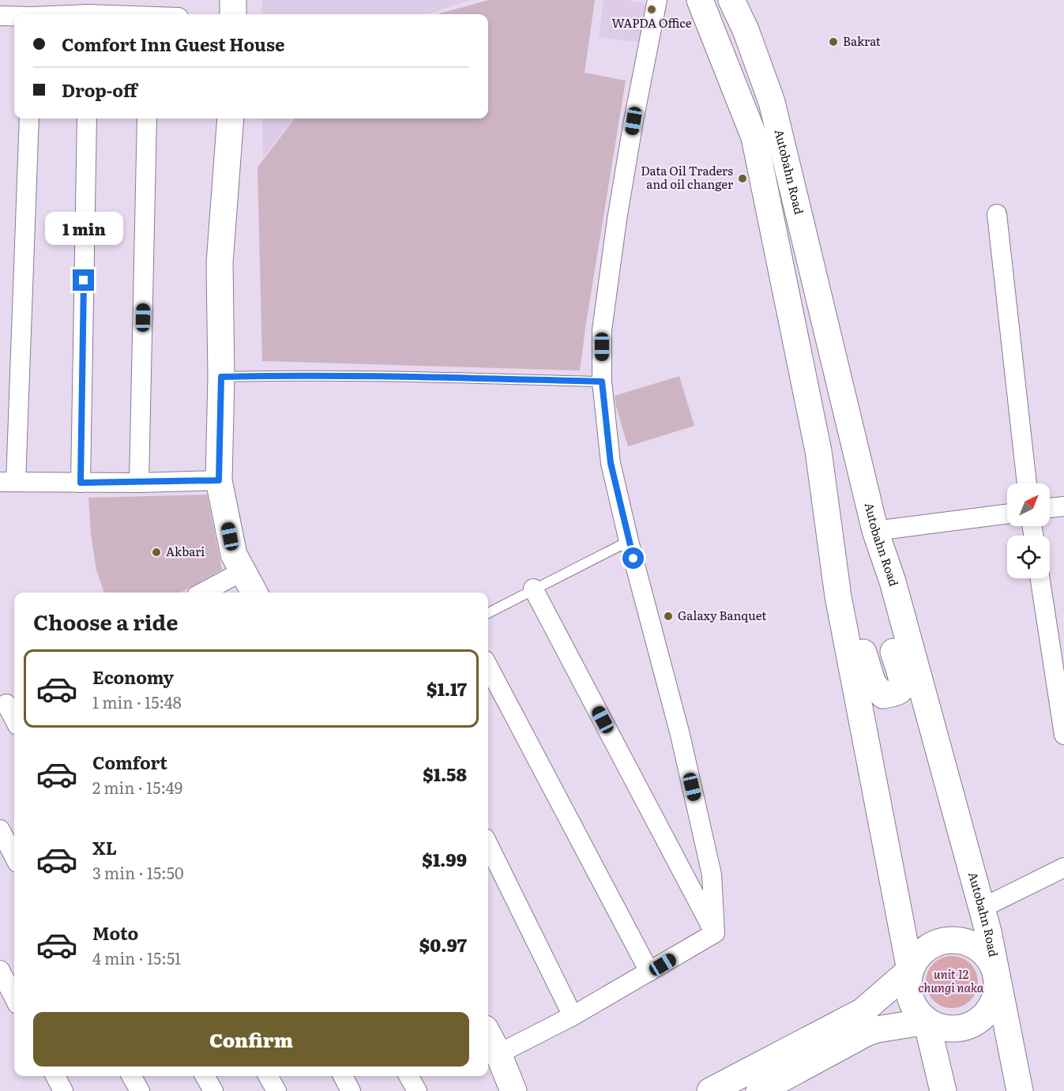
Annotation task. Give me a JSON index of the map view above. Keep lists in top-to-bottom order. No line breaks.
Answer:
{"streets":{"main road":["Autobahn Road"]},"parks":["unit 12 chungi naka"],"places":["WAPDA Office","Bakrat","Data Oil Traders and oil changer","Akbari","Galaxy Banquet"],"north":"top right","page":{"banner":["Comfort Inn Guest House","Drop-off"],"bubble":"1 min","heading":"Choose a ride","list":[{"name":"Economy","note":"1 min · 15:48","value":"$1.17"},{"name":"Comfort","note":"2 min · 15:49","value":"$1.58"},{"name":"XL","note":"3 min · 15:50","value":"$1.99"},{"name":"Moto","note":"4 min · 15:51","value":"$0.97"}],"buttons":"Confirm"}}
